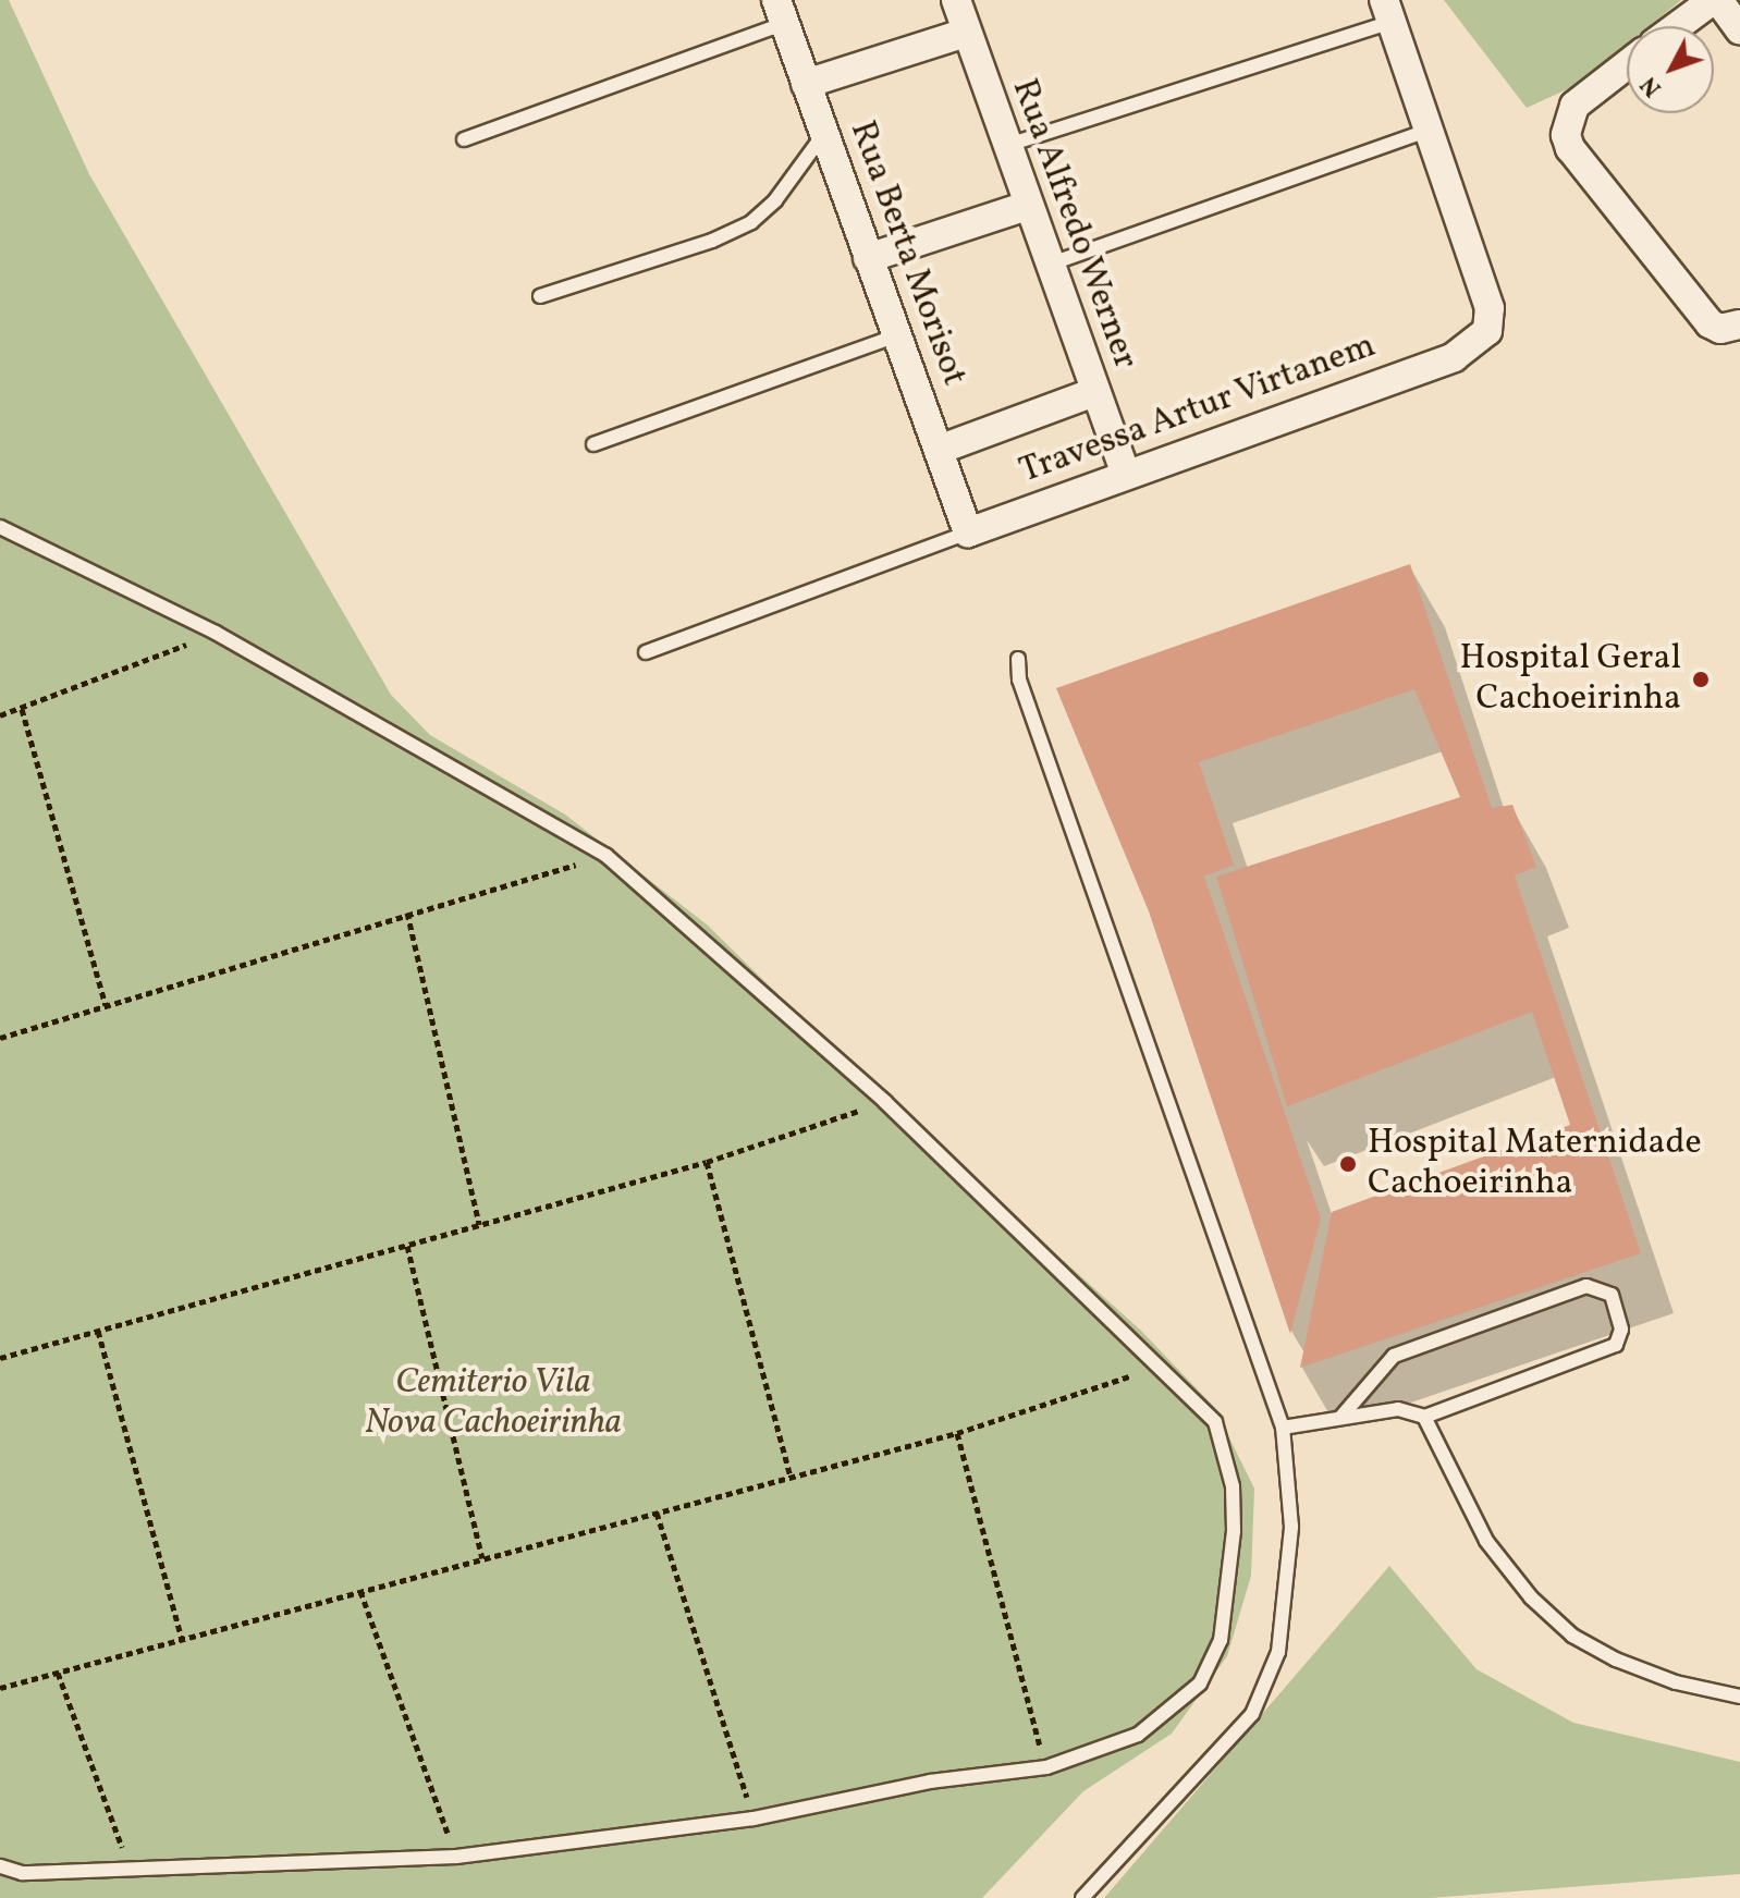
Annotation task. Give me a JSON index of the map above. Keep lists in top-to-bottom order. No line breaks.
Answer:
{"streets":{"street":["Rua Alfredo Werner","Rua Berta Morisot","Travessa Artur Virtanem"]},"crossings":[["Rua Alfredo Werner","Travessa Artur Virtanem"],["Rua Berta Morisot","Travessa Artur Virtanem"]],"parks":["Cemiterio Vila Nova Cachoeirinha"],"places":["Hospital Geral Cachoeirinha","Hospital Maternidade Cachoeirinha"],"north":"bottom left"}
